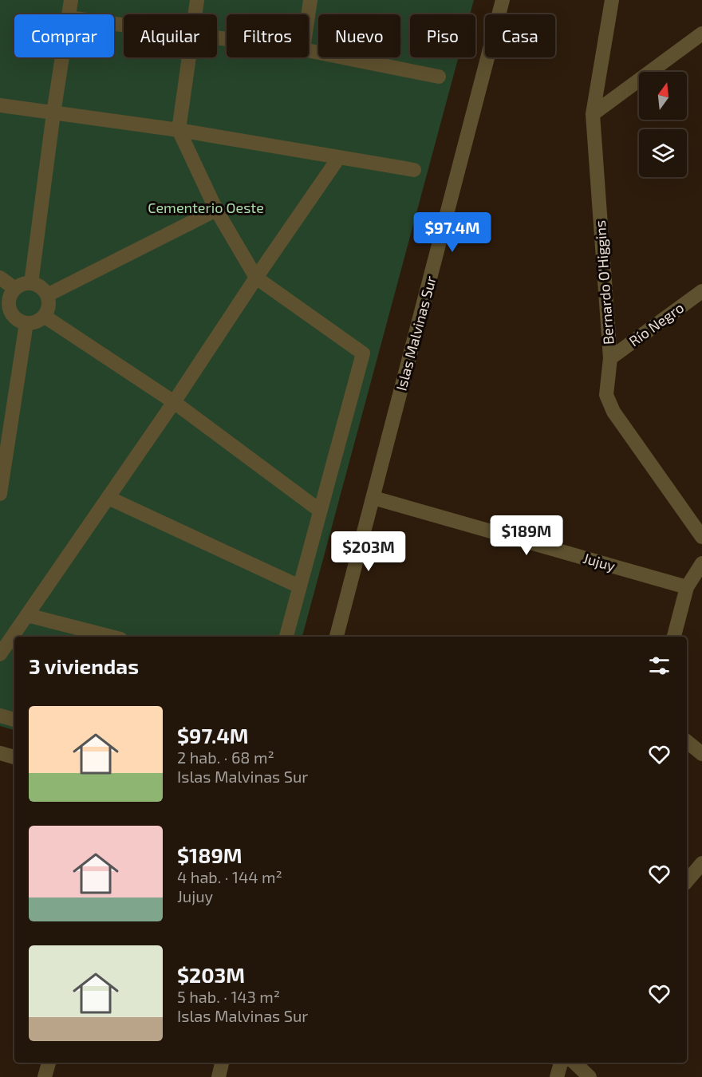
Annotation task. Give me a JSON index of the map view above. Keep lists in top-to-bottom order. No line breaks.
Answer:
{"streets":{"street":["Bernardo O'Higgins","Río Negro","Islas Malvinas Sur","Jujuy"]},"crossings":[["Bernardo O'Higgins","Río Negro"],["Islas Malvinas Sur","Jujuy"]],"parks":["Cementerio Oeste"],"north":"top","page":{"chip":["Comprar","Alquilar","Filtros","Nuevo","Piso","Casa"],"price":["$97.4M","$189M","$203M"],"heading":"3 viviendas","list":[{"name":"$97.4M","note":"2 hab. · 68 m² · Islas Malvinas Sur"},{"name":"$189M","note":"4 hab. · 144 m² · Jujuy"},{"name":"$203M","note":"5 hab. · 143 m² · Islas Malvinas Sur"}]}}
